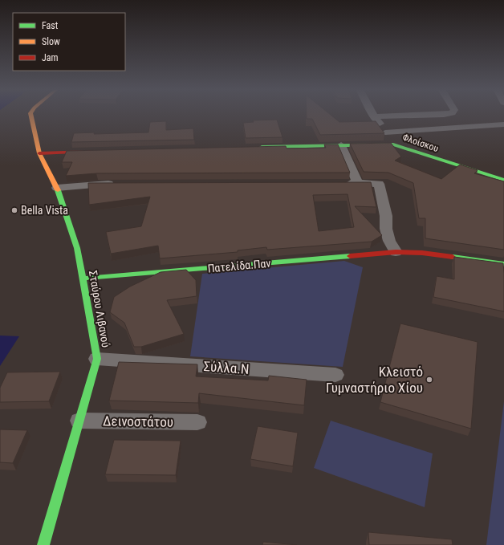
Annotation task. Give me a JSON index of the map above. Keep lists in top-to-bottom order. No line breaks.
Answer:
{"streets":{"street":["Φλοίσκου","Πατελίδα.Παν","Σταύρου Λιβανού","Σύλλα.Ν","Δεινοστάτου"]},"crossings":[["Πατελίδα.Παν","Σταύρου Λιβανού"],["Σταύρου Λιβανού","Σύλλα.Ν"],["Σταύρου Λιβανού","Δεινοστάτου"]],"places":["Bella Vista","Κλειστό Γυμναστήριο Χίου"],"legend":["Fast","Slow","Jam"]}
